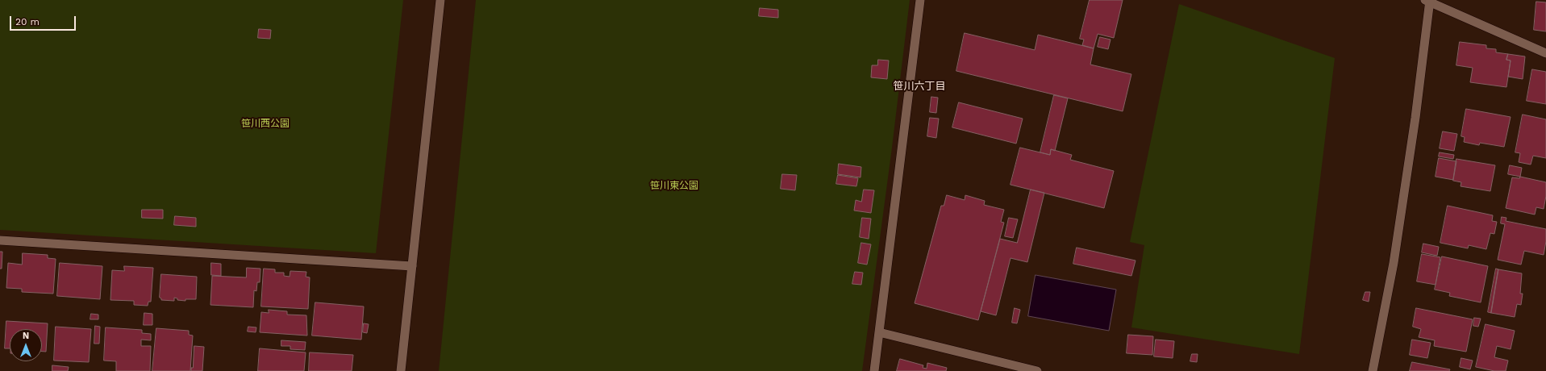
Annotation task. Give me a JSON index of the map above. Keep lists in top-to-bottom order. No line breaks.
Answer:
{"districts":["笹川六丁目"],"parks":["笹川西公園","笹川東公園"],"scale_bar":"20 m","north":"top"}
